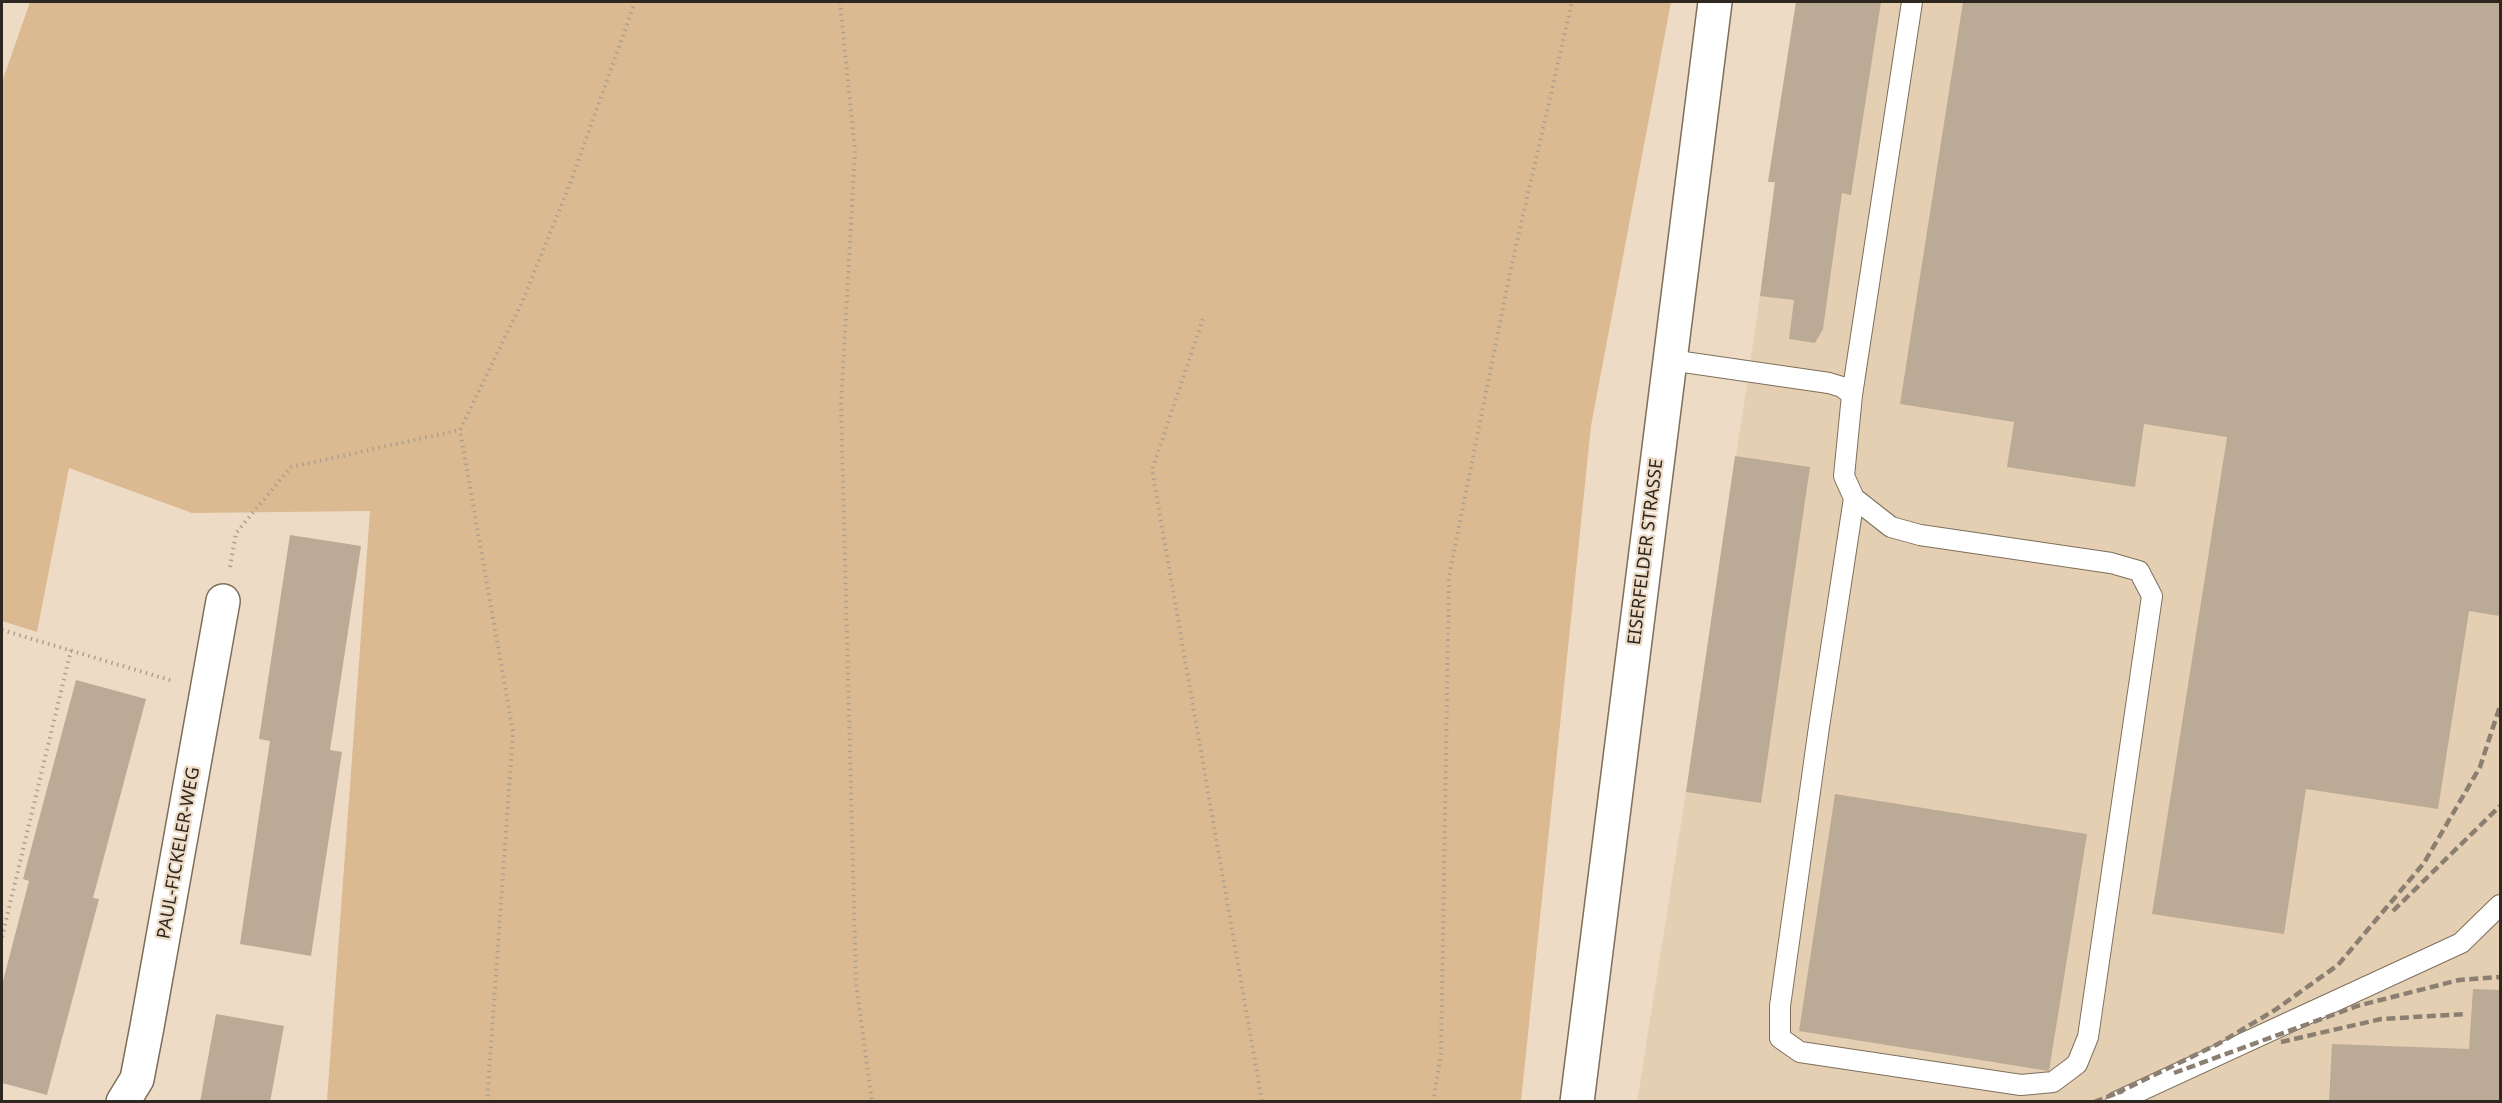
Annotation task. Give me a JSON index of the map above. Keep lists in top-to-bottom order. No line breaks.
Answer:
{"streets":{"main road":["EISERFELDER STRASSE","PAUL-FICKELER-WEG"]}}
